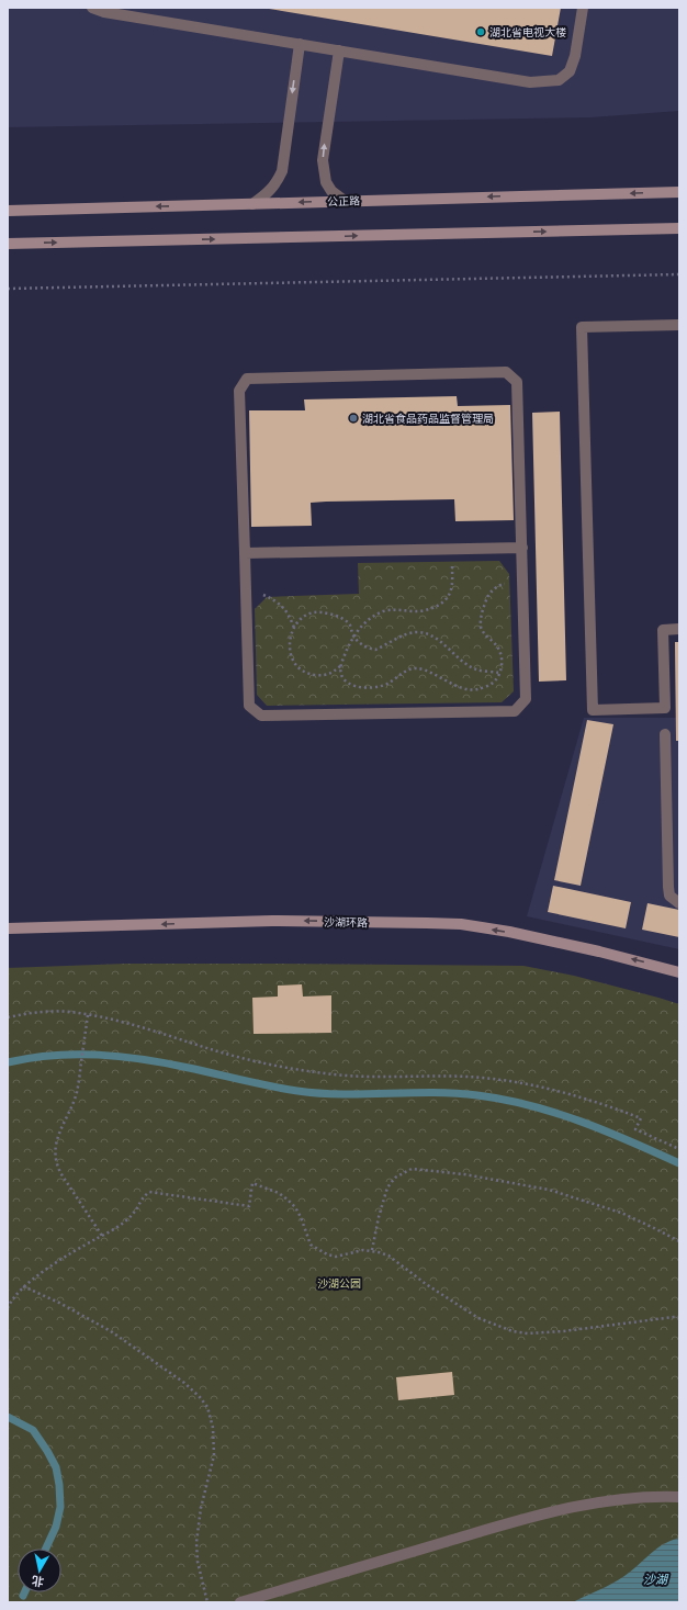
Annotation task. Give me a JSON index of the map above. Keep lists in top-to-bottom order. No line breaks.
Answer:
{"streets":{"main road":["公正路","沙湖环路"]},"one_way":["沙湖环路"],"water":["沙湖"],"parks":["沙湖公园"],"places":["湖北省电视大楼","湖北省食品药品监督管理局"],"north":"bottom"}
